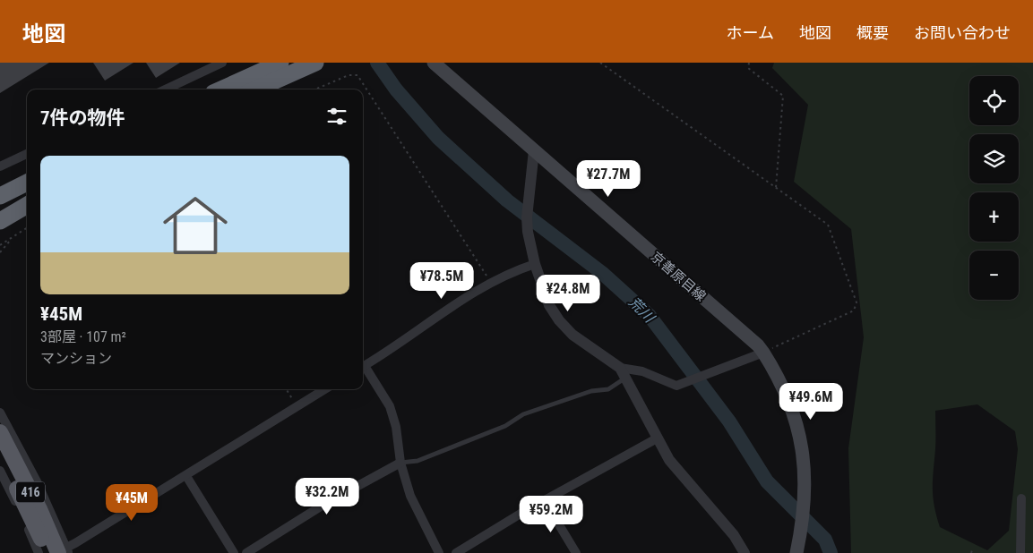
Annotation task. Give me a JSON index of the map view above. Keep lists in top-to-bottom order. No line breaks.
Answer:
{"streets":{"highway":["416"],"main road":["京善原目線"]},"water":["荒川"],"page":{"header":"地図","nav":["ホーム","地図","概要","お問い合わせ"],"map_buttons":["+","−"],"heading":"7件の物件","list":[{"name":"¥45M","note":"3部屋 · 107 m² · マンション"}],"price":["¥27.7M","¥78.5M","¥24.8M","¥49.6M","¥32.2M","¥45M","¥59.2M"]}}
